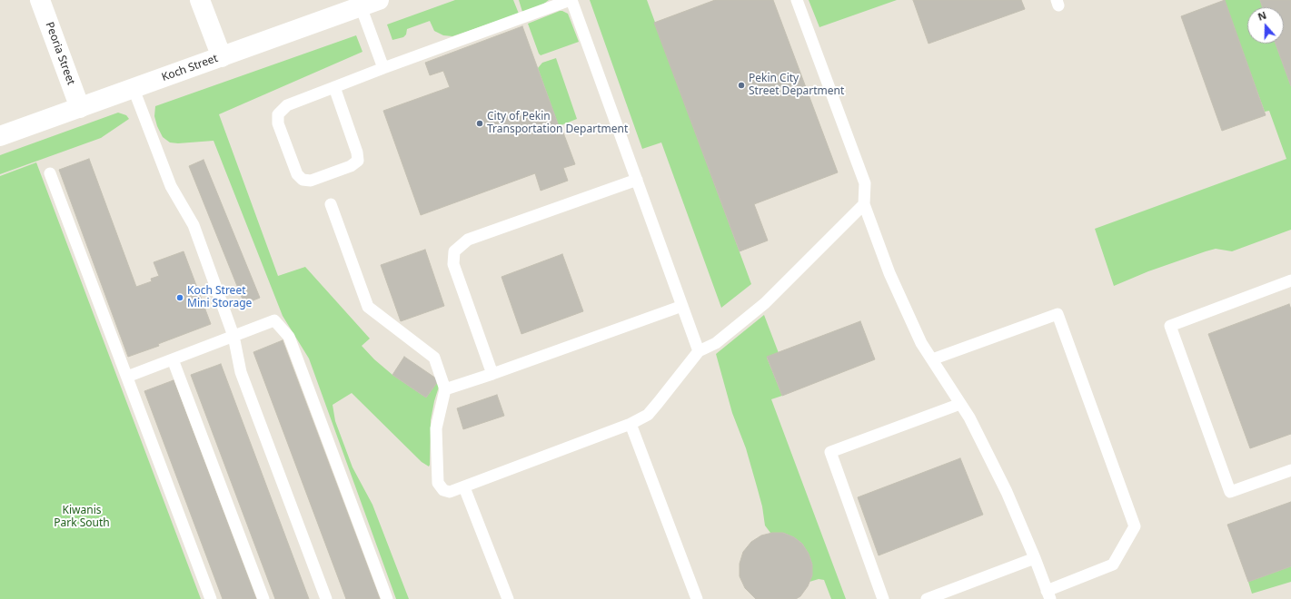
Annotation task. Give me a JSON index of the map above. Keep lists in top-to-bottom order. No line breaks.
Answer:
{"streets":{"street":["Peoria Street","Koch Street"]},"crossings":[["Peoria Street","Koch Street"]],"parks":["Kiwanis Park South"],"places":["Pekin City Street Department","City of Pekin Transportation Department","Koch Street Mini Storage"],"north":"top"}
